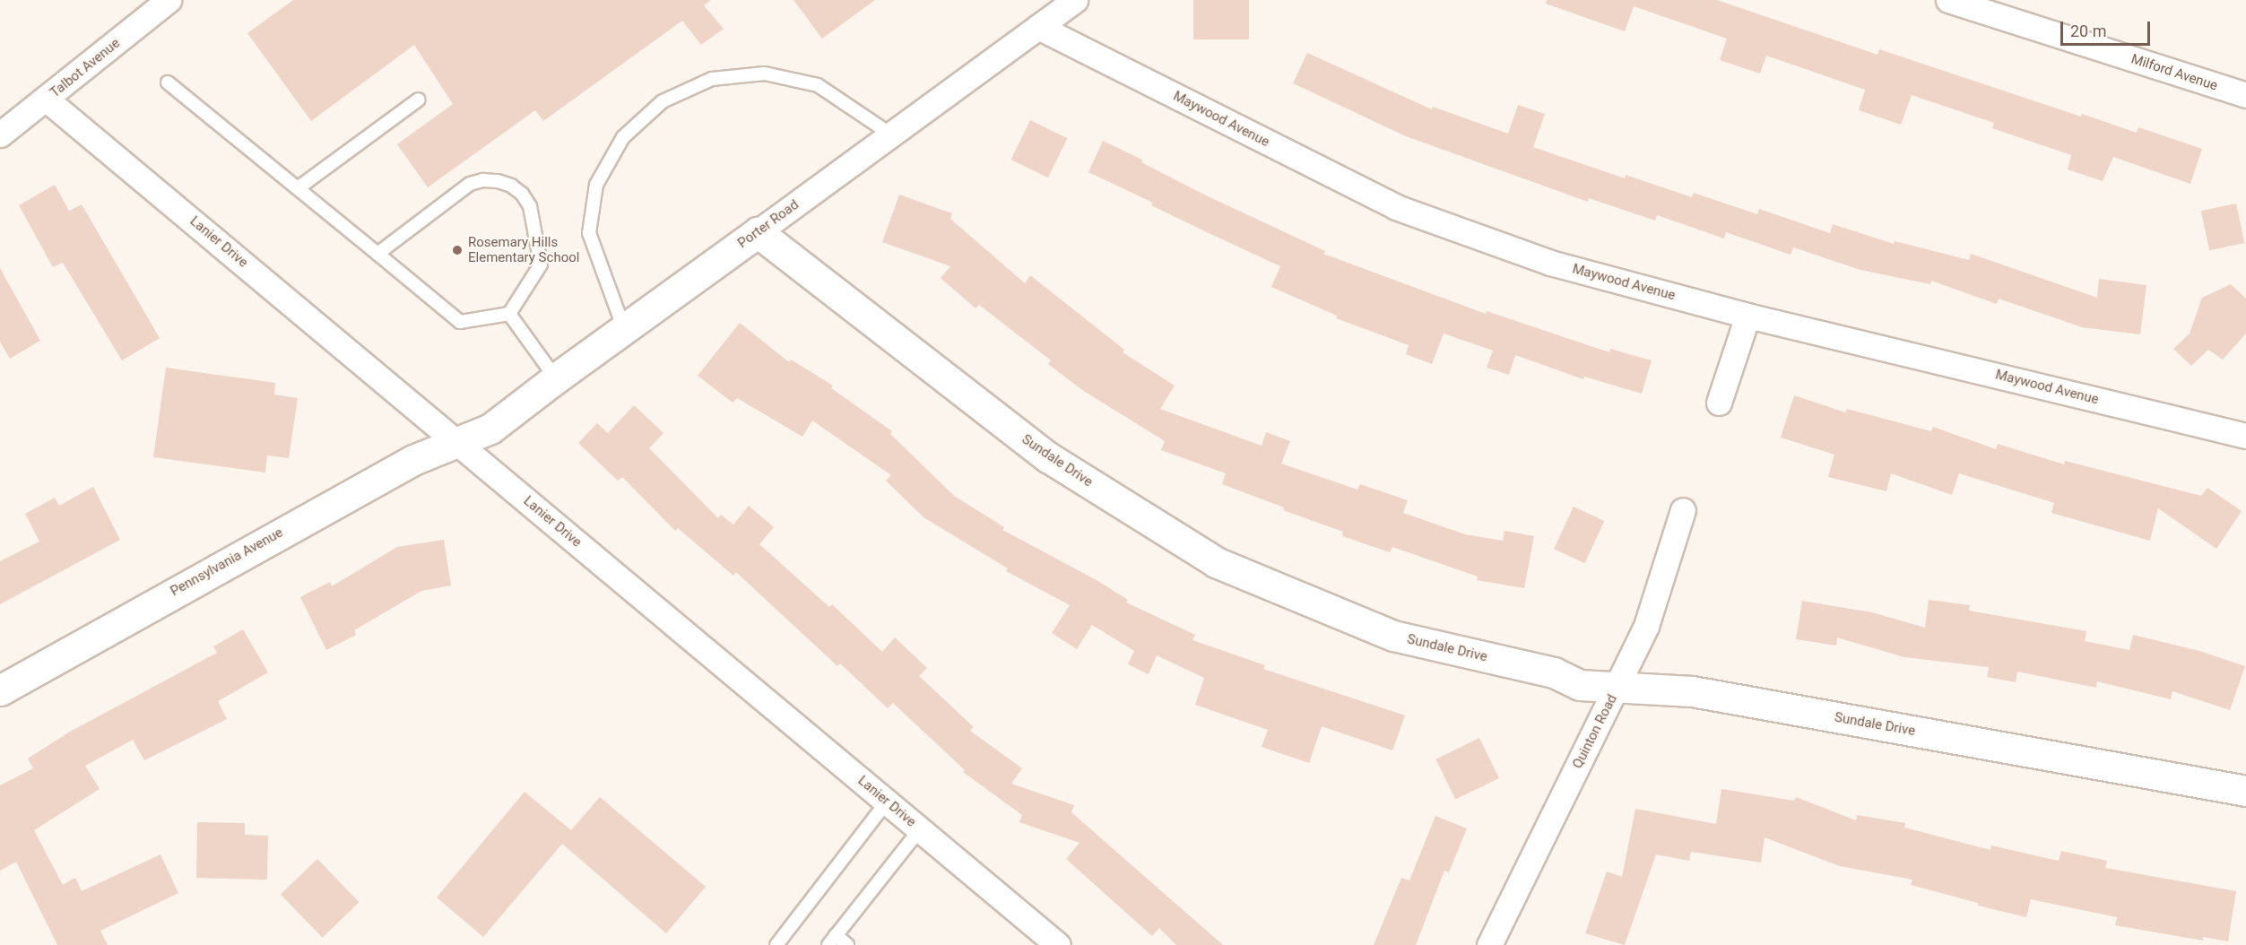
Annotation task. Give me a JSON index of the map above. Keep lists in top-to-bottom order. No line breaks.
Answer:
{"streets":{"street":["Talbot Avenue","Milford Avenue","Maywood Avenue","Porter Road","Lanier Drive","Sundale Drive","Pennsylvania Avenue","Quinton Road"]},"crossings":[["Talbot Avenue","Lanier Drive"],["Maywood Avenue","Porter Road"],["Porter Road","Lanier Drive"],["Porter Road","Sundale Drive"],["Porter Road","Pennsylvania Avenue"],["Lanier Drive","Pennsylvania Avenue"],["Sundale Drive","Quinton Road"]],"places":["Rosemary Hills Elementary School"],"scale_bar":"20 m"}
